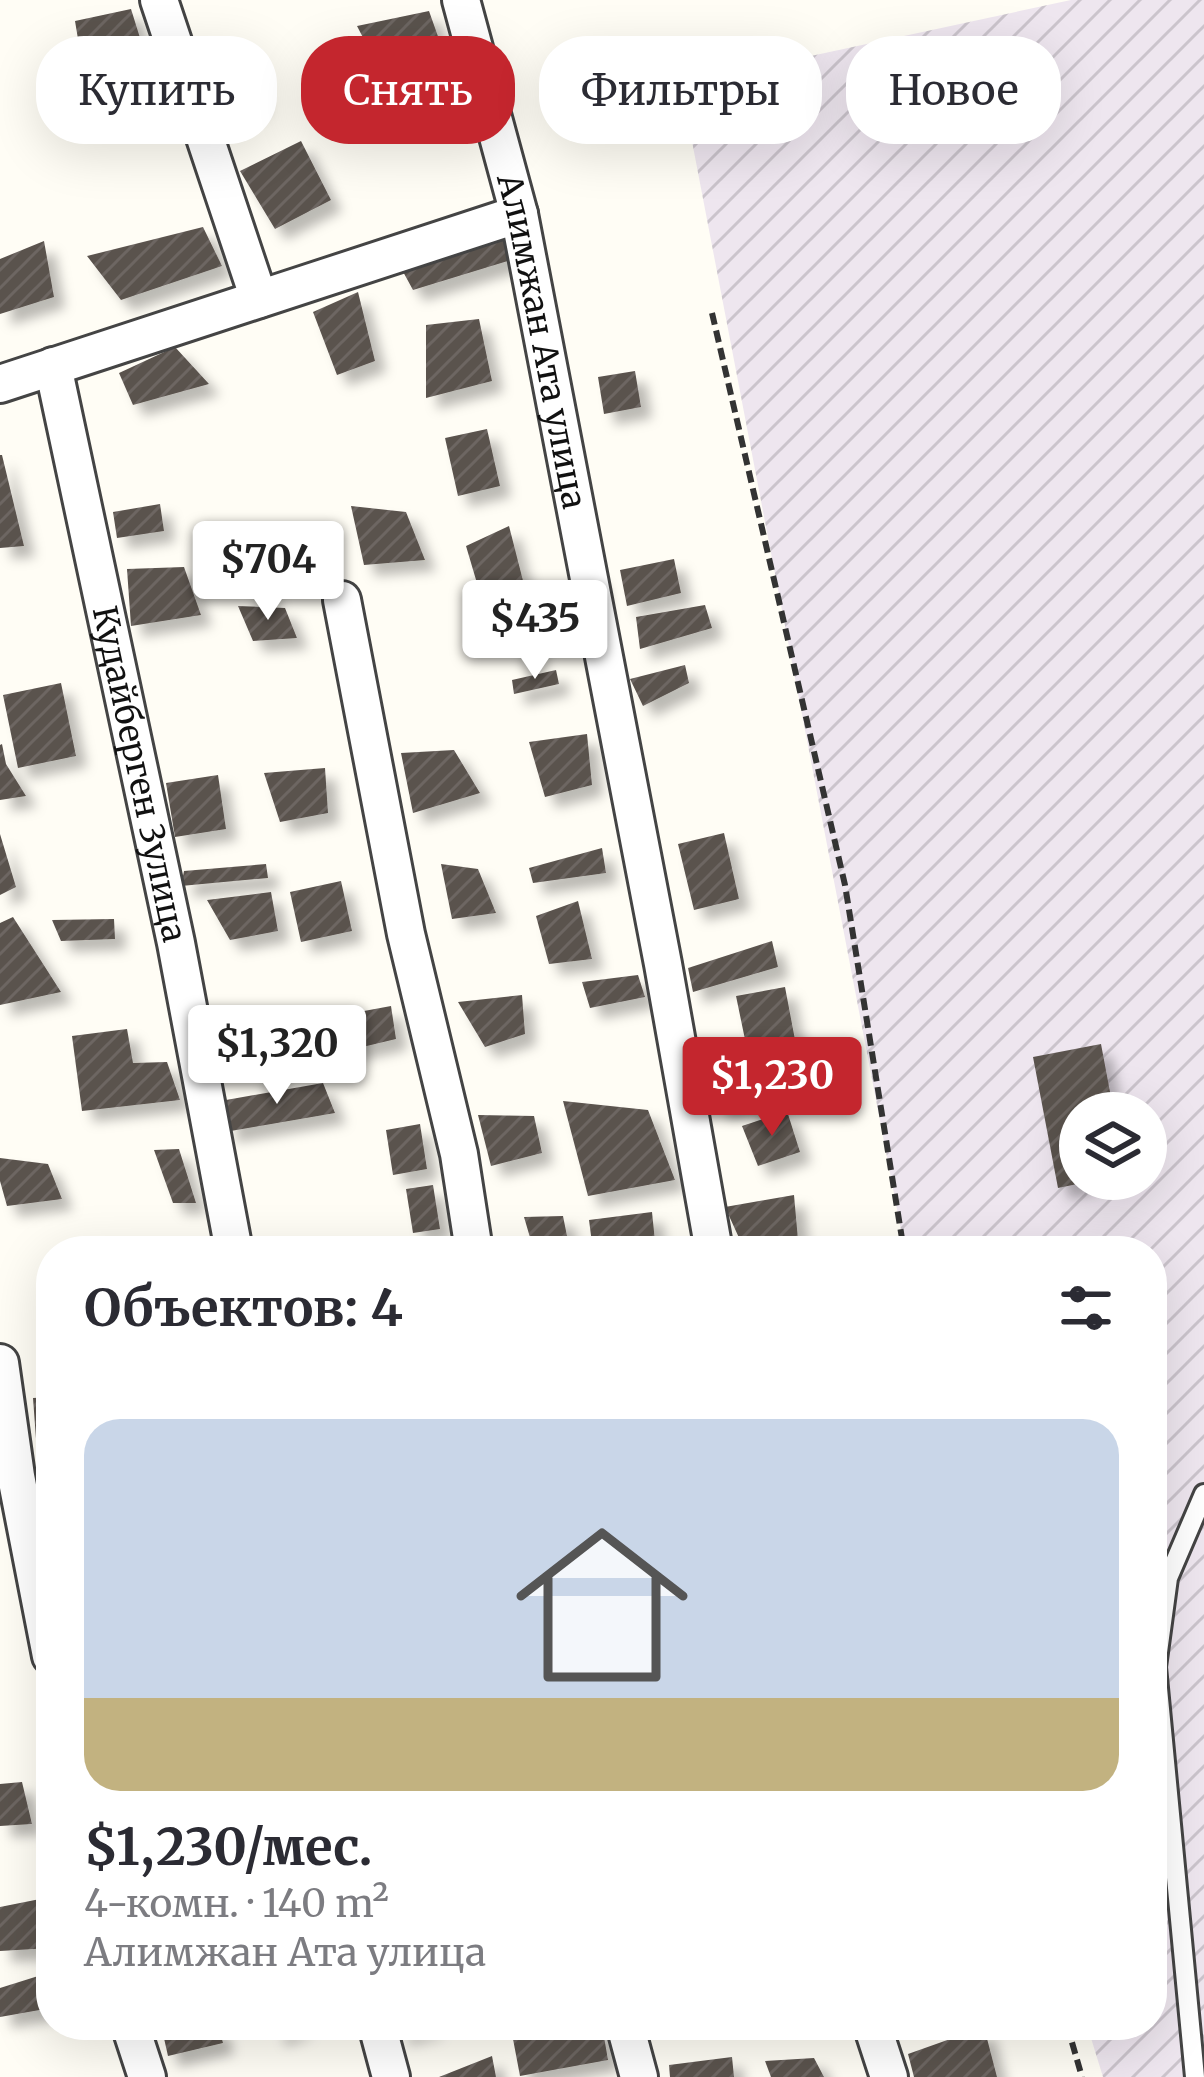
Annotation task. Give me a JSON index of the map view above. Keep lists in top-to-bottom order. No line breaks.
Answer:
{"streets":{"street":["Алимжан Ата улица","Кудайберген 3улица"]},"page":{"chip":["Купить","Снять","Фильтры","Новое"],"price":["$704","$435","$1,320","$1,230"],"heading":"Объектов: 4","list":[{"name":"$1,230/мес.","note":"4-комн. · 140 m² · Алимжан Ата улица"}]}}
